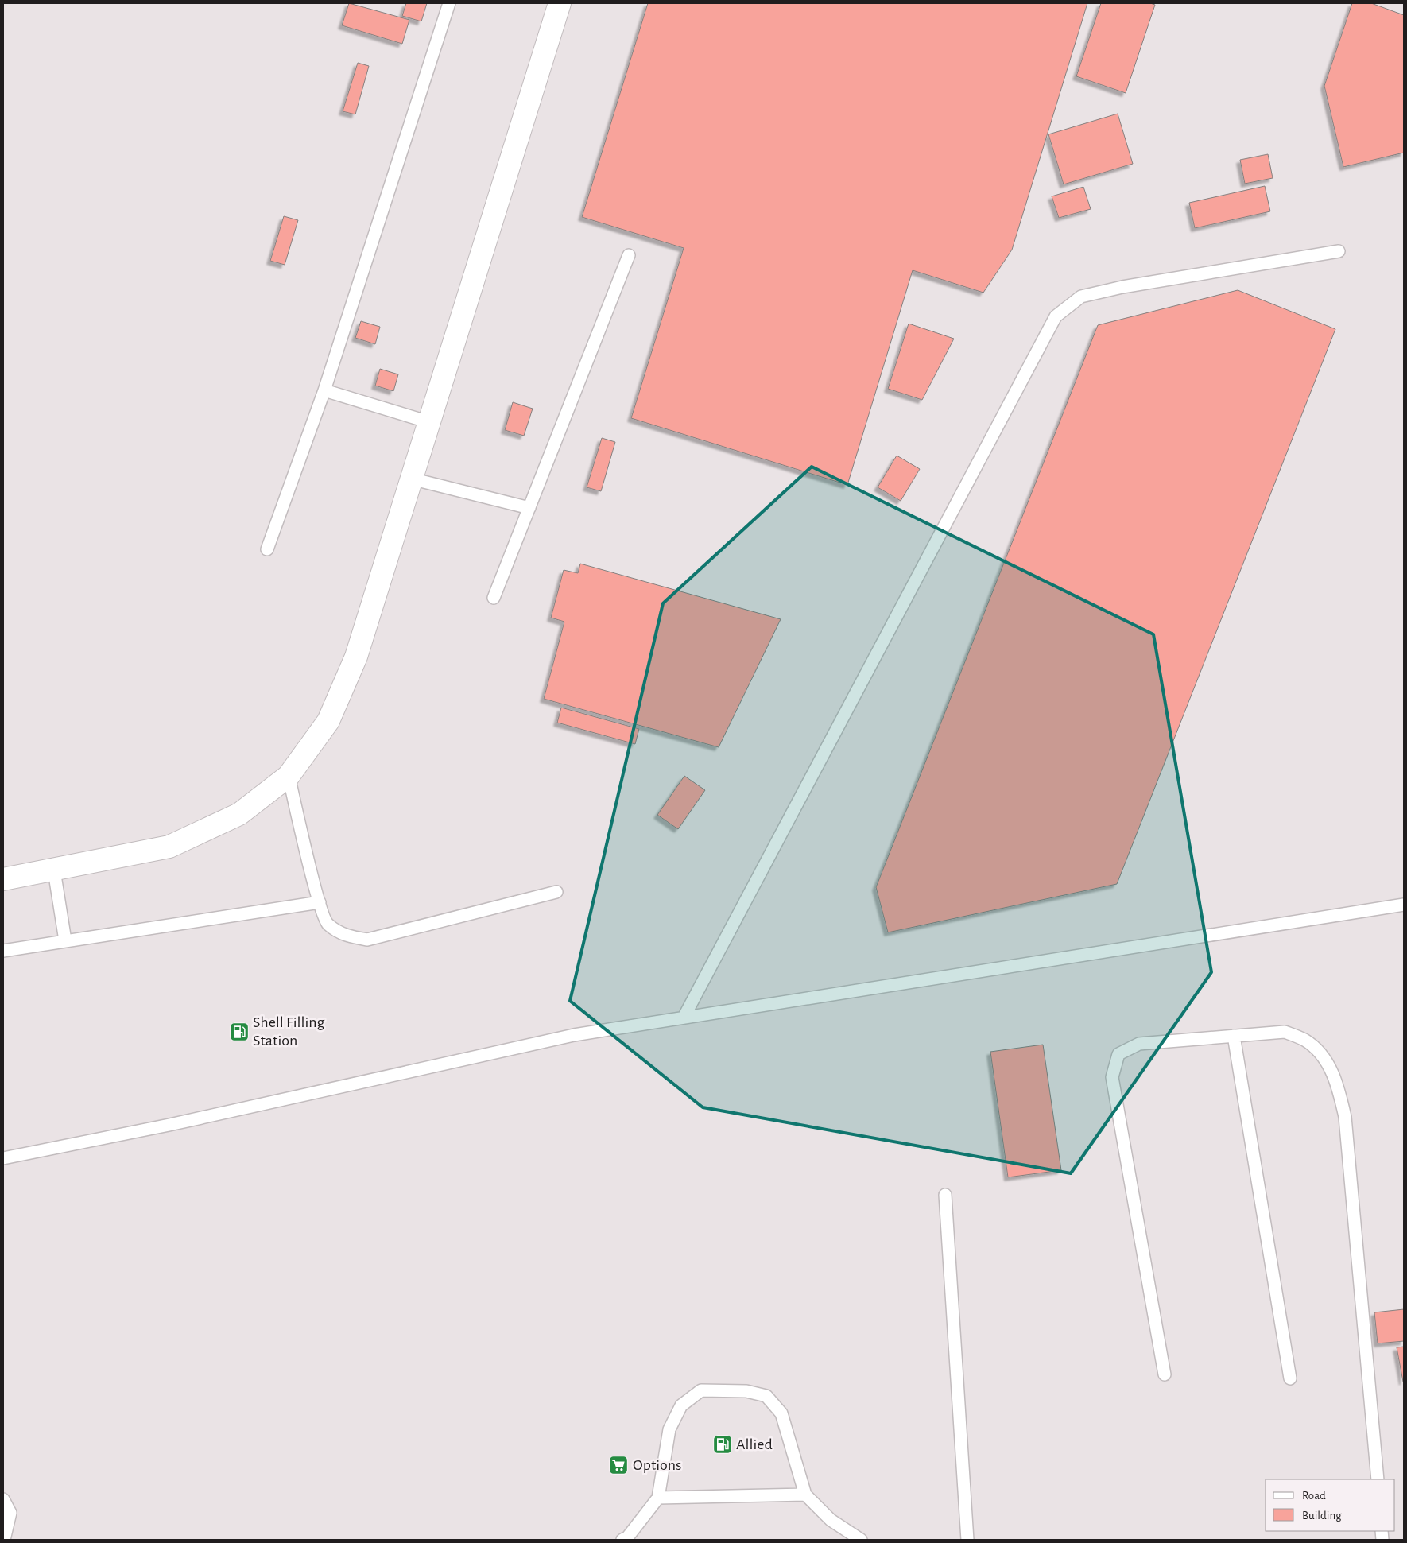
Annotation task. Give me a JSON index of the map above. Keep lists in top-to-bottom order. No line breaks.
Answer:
{"places":{"fuel station":["Shell Filling Station","Allied"],"supermarket":["Options"]},"legend":["Road","Building"]}
